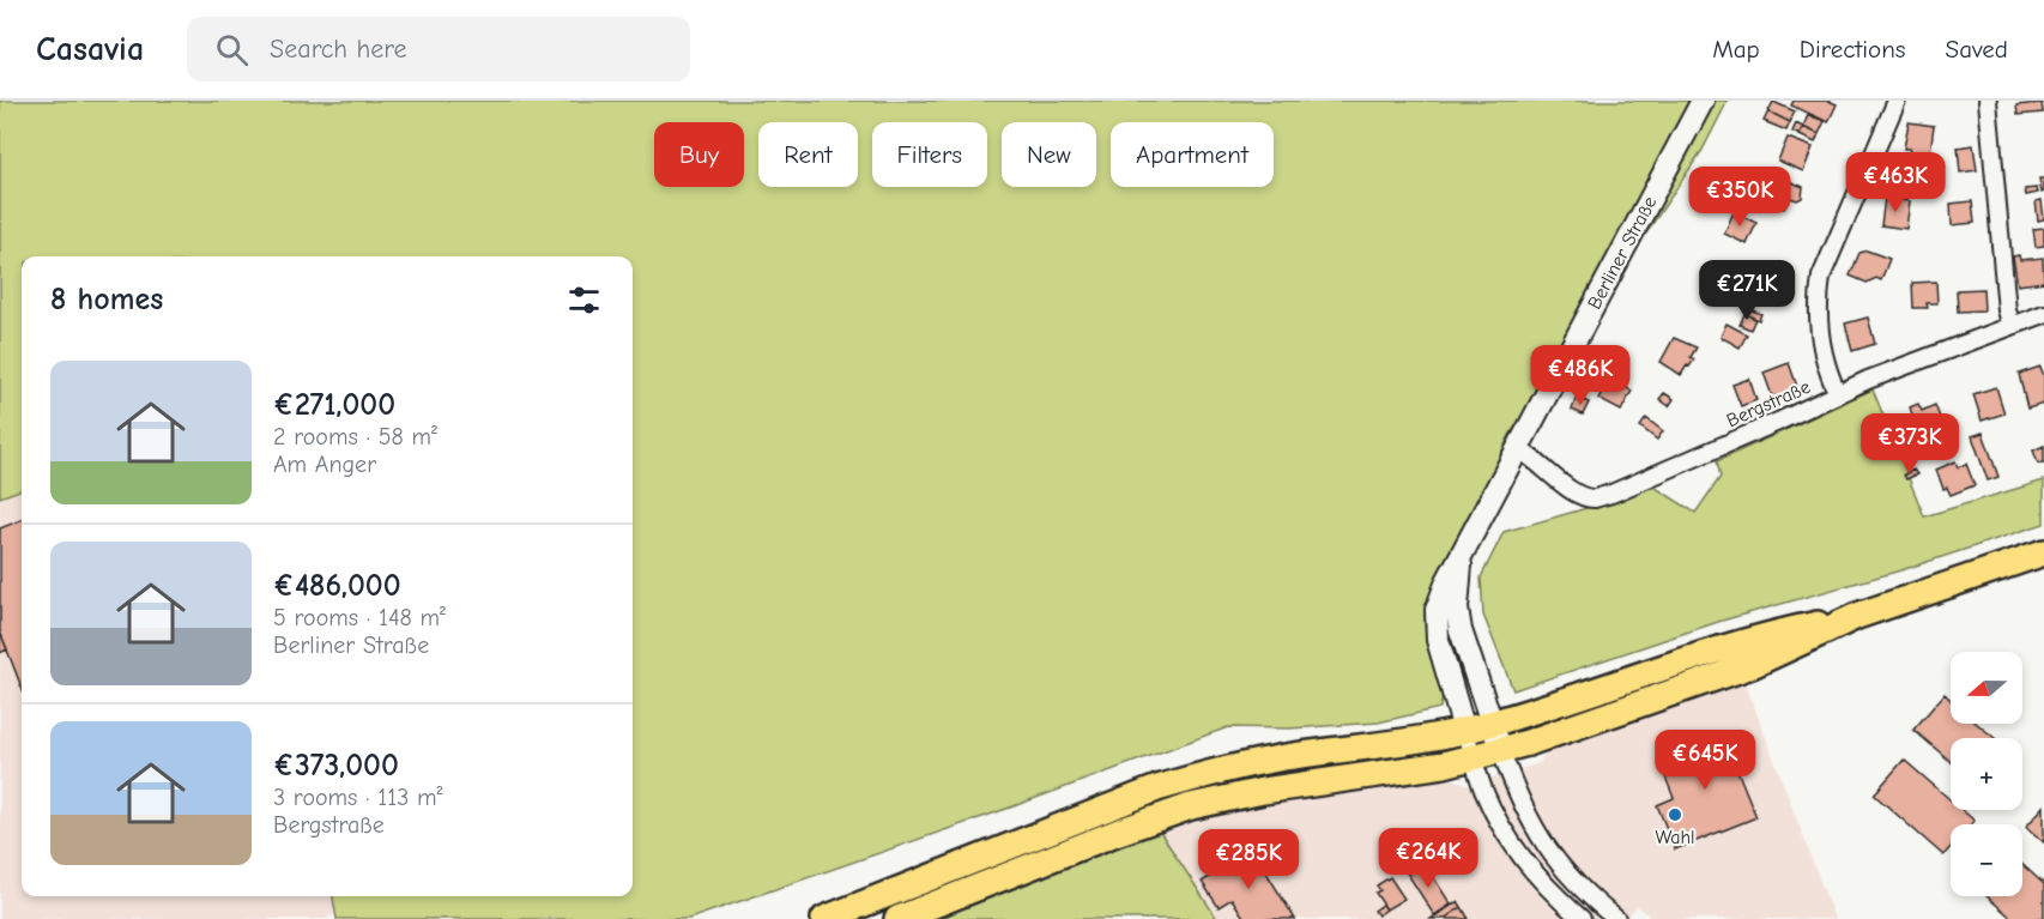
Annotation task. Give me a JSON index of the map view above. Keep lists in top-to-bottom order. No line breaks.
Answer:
{"streets":{"street":["Berliner Straße","Bergstraße"]},"crossings":[["Berliner Straße","Bergstraße"]],"places":["Wahl"],"north":"left","page":{"header":"Casavia","search":"Search here","nav":["Map","Directions","Saved"],"chip":["Buy","Rent","Filters","New","Apartment"],"price":["€463K","€350K","€271K","€486K","€373K","€645K","€264K","€285K"],"heading":"8 homes","list":[{"name":"€271,000","note":"2 rooms · 58 m² · Am Anger"},{"name":"€486,000","note":"5 rooms · 148 m² · Berliner Straße"},{"name":"€373,000","note":"3 rooms · 113 m² · Bergstraße"}],"map_buttons":["+","−"]}}
